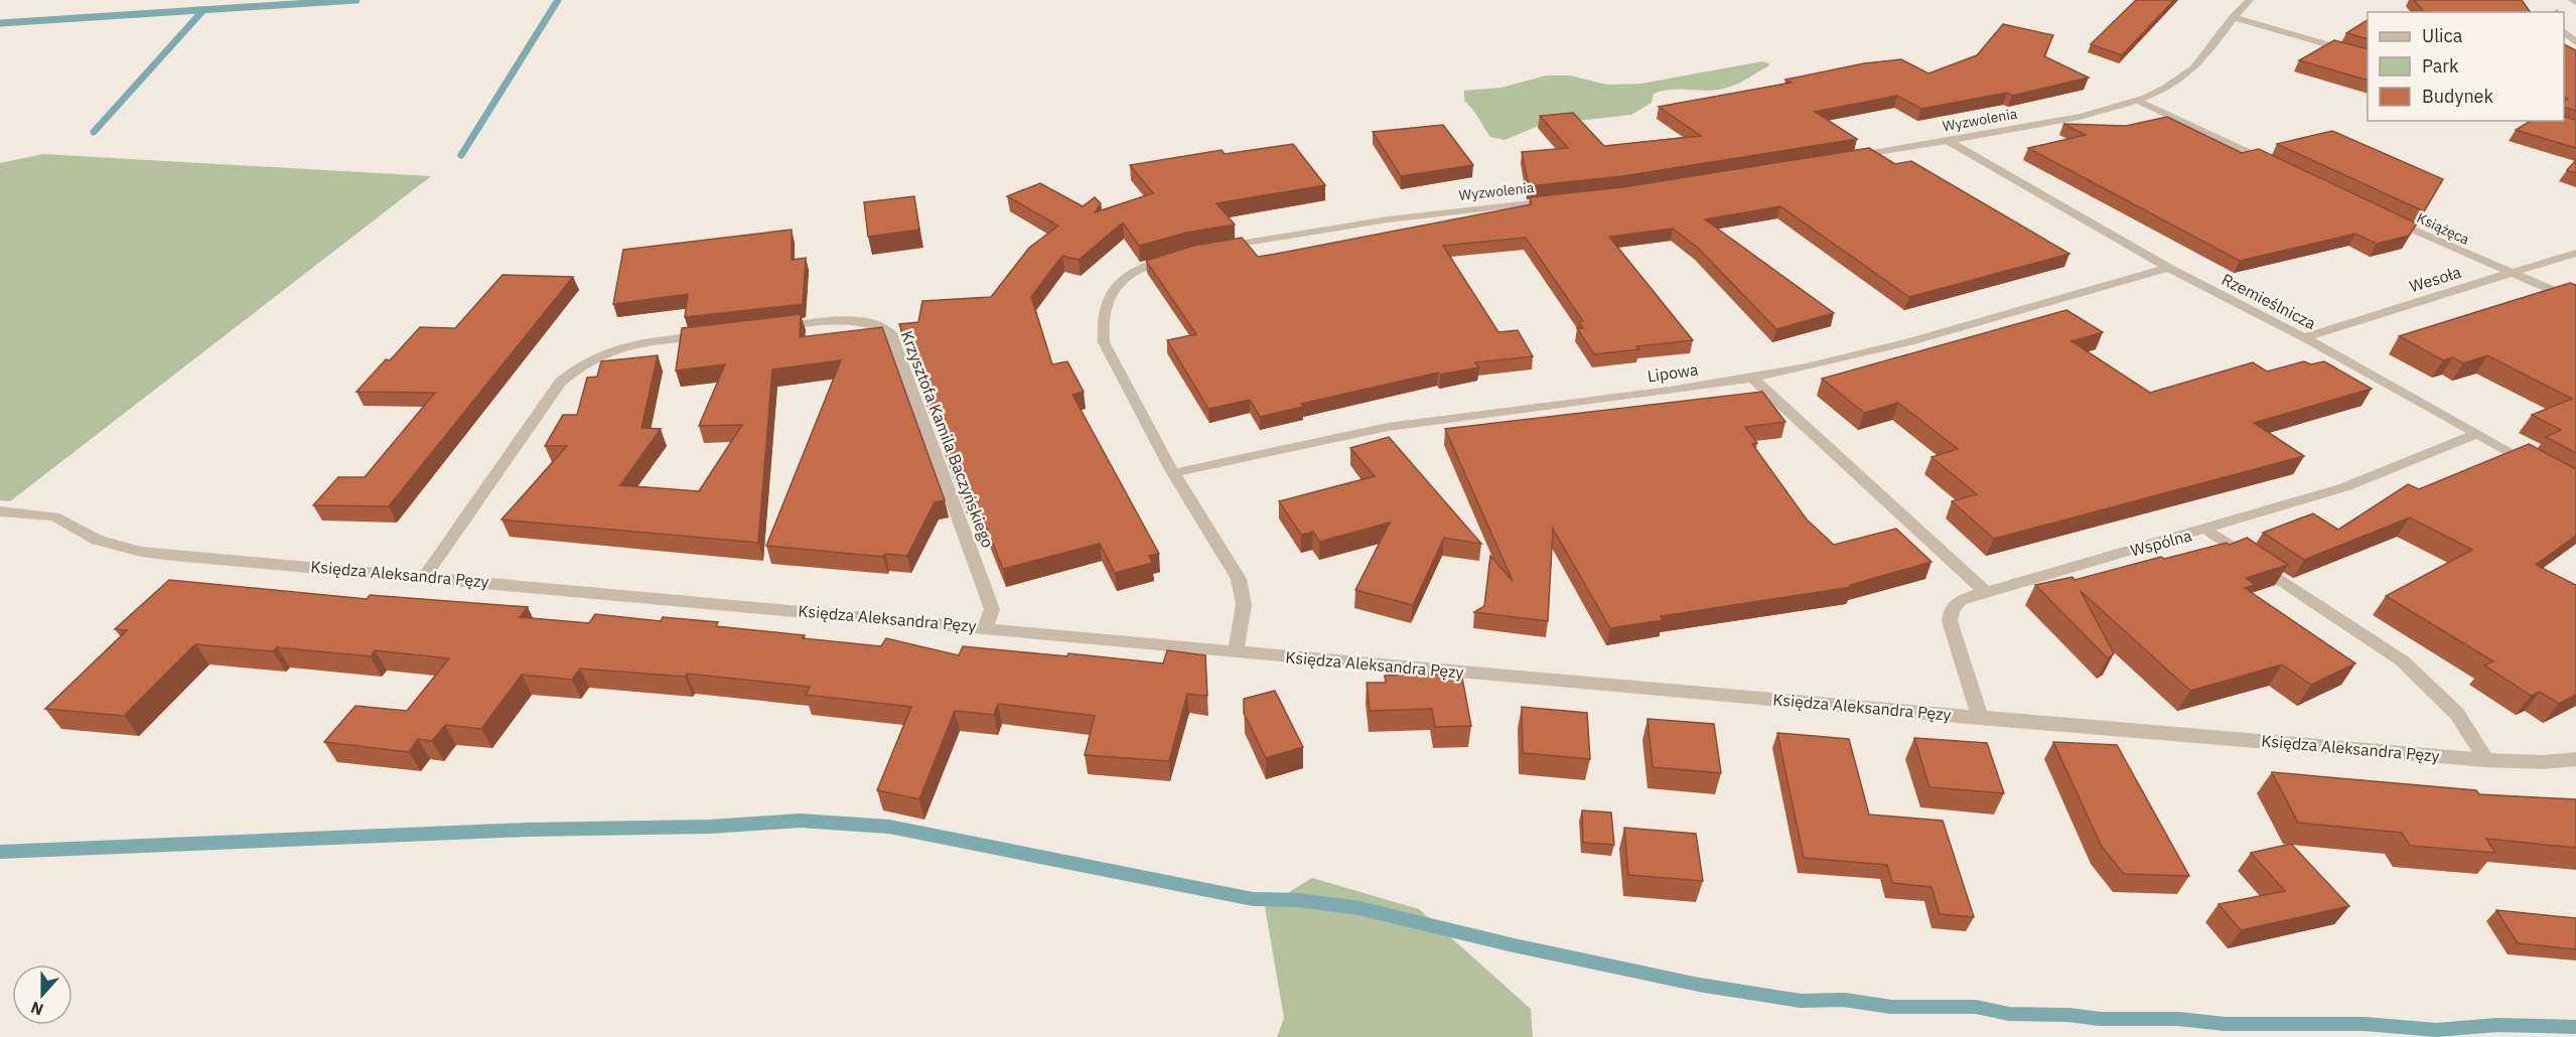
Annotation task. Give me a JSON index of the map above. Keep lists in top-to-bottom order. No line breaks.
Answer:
{"streets":{"street":["Wyzwolenia","Książęca","Wesoła","Rzemieślnicza","Lipowa","Krzysztofa Kamila Baczyńskiego","Wspólna","Księdza Aleksandra Pęzy"]},"crossings":[["Wyzwolenia","Rzemieślnicza"],["Książęca","Wesoła"],["Wesoła","Rzemieślnicza"],["Rzemieślnicza","Lipowa"],["Rzemieślnicza","Wspólna"],["Krzysztofa Kamila Baczyńskiego","Księdza Aleksandra Pęzy"],["Wspólna","Księdza Aleksandra Pęzy"]],"legend":["Ulica","Park","Budynek"],"north":"bottom"}
